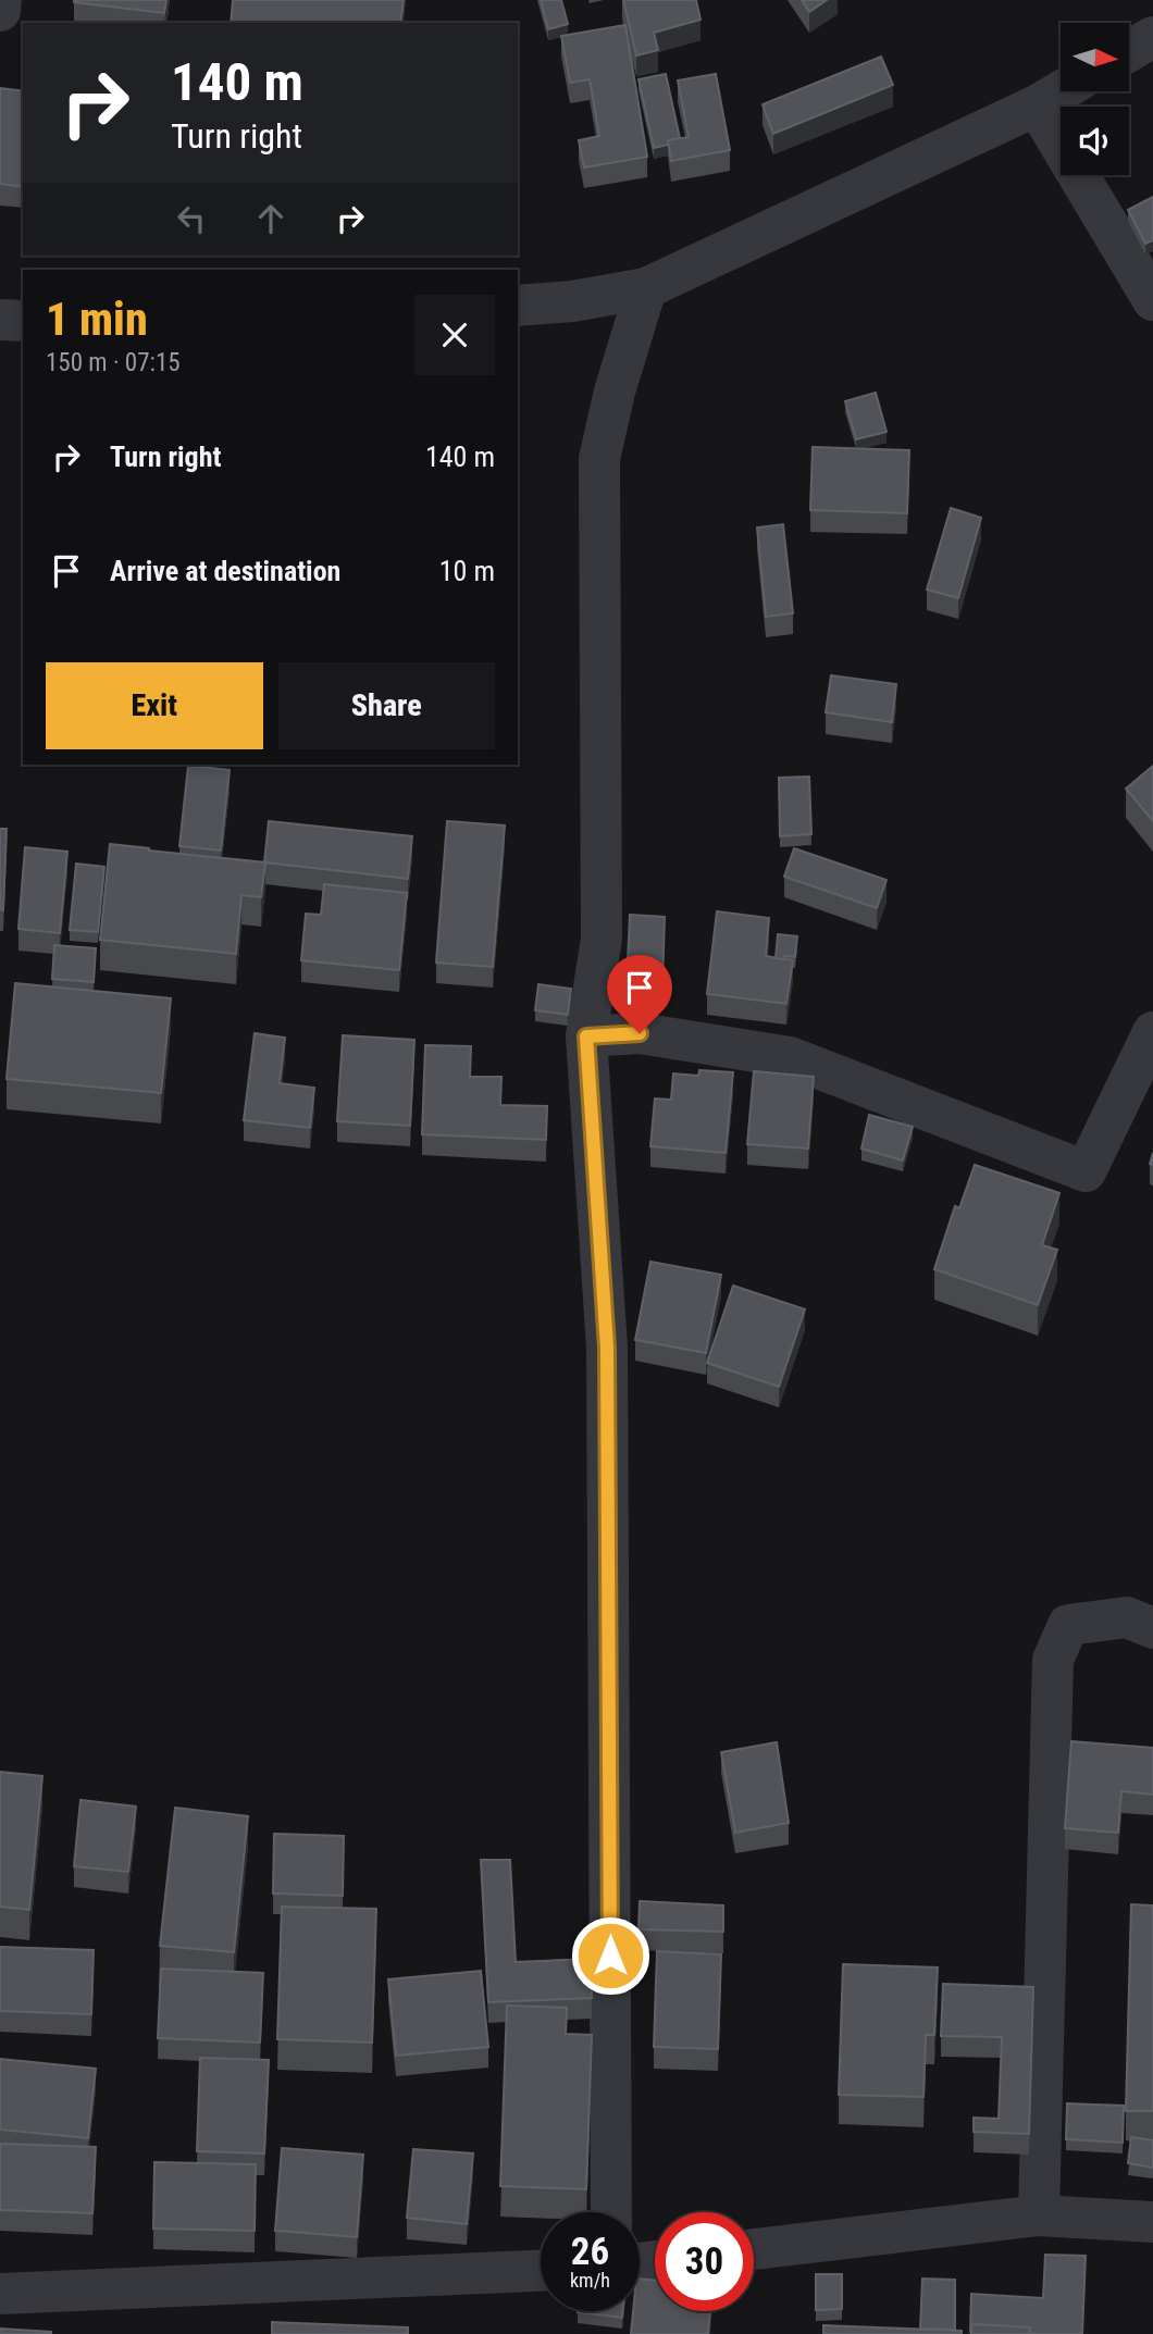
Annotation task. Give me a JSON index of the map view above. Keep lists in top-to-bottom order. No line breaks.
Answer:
{"north":"right","page":{"turn":["140 m","Turn right"],"heading":["1 min","150 m · 07:15"],"list":[{"name":"Turn right","value":"140 m"},{"name":"Arrive at destination","value":"10 m"}],"buttons":["Exit","Share"],"speed":"26 km/h","limit":"30"}}
